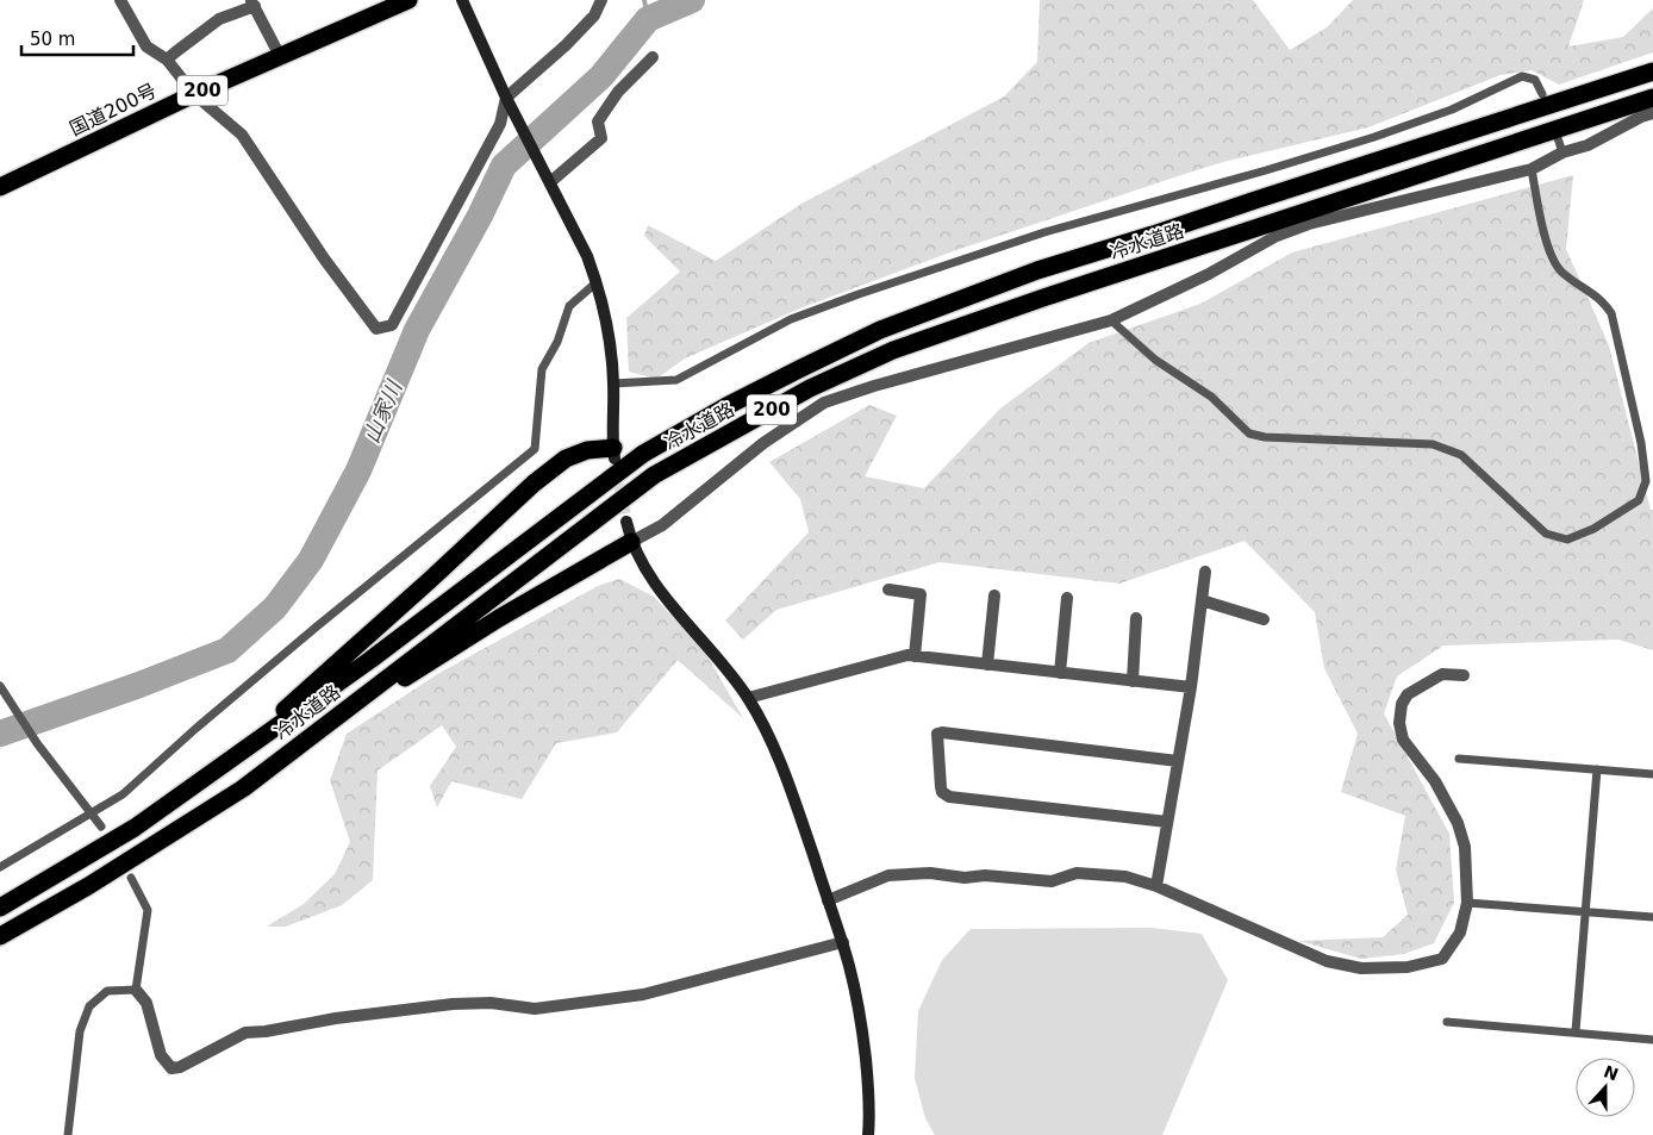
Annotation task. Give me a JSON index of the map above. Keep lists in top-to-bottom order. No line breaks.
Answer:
{"streets":{"highway":["200","国道200号","冷水道路"]},"water":["山家川"],"scale_bar":"50 m","north":"top"}
